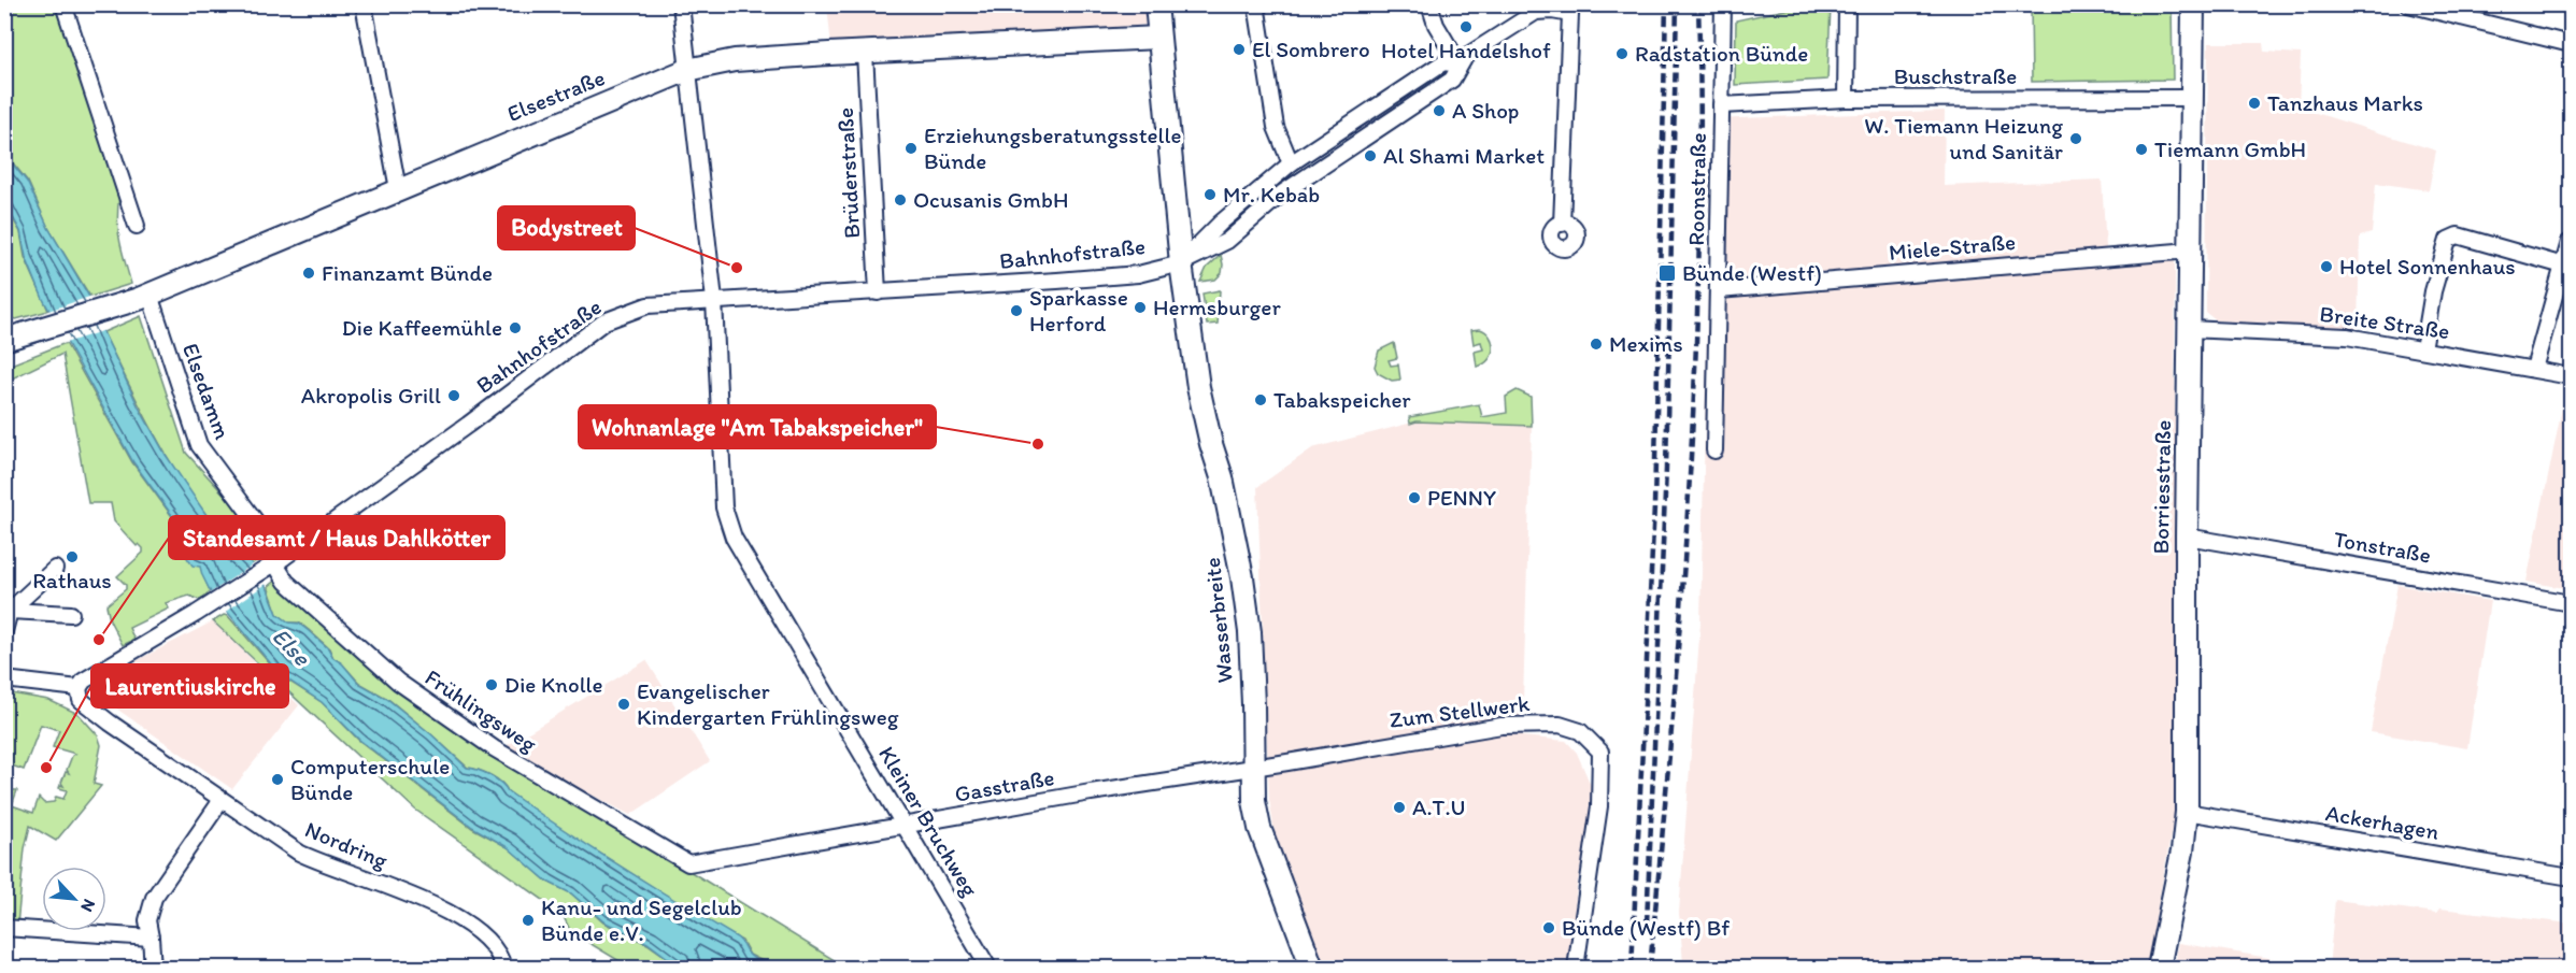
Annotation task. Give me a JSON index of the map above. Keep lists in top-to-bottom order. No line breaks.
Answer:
{"streets":{"main road":["Elsestraße","Borriesstraße","Wasserbreite"],"street":["Buschstraße","Brüderstraße","Roonstraße","Miele-Straße","Bahnhofstraße","Breite Straße","Elsedamm","Tonstraße","Frühlingsweg","Zum Stellwerk","Gasstraße","Kleiner Bruchweg","Ackerhagen","Nordring"]},"crossings":[["Buschstraße","Roonstraße"],["Buschstraße","Borriesstraße"],["Elsestraße","Brüderstraße"],["Elsestraße","Elsedamm"],["Elsestraße","Wasserbreite"],["Elsestraße","Kleiner Bruchweg"],["Brüderstraße","Bahnhofstraße"],["Roonstraße","Miele-Straße"],["Miele-Straße","Borriesstraße"],["Bahnhofstraße","Elsedamm"],["Bahnhofstraße","Wasserbreite"],["Bahnhofstraße","Frühlingsweg"],["Bahnhofstraße","Kleiner Bruchweg"],["Bahnhofstraße","Nordring"],["Breite Straße","Borriesstraße"],["Elsedamm","Frühlingsweg"],["Borriesstraße","Tonstraße"],["Borriesstraße","Ackerhagen"],["Wasserbreite","Zum Stellwerk"],["Wasserbreite","Gasstraße"],["Frühlingsweg","Gasstraße"],["Zum Stellwerk","Gasstraße"],["Gasstraße","Kleiner Bruchweg"]],"water":["Else"],"places":{"other":["Hotel Handelshof","El Sombrero","Radstation Bünde","Tanzhaus Marks","A Shop","W. Tiemann Heizung und Sanitär","Erziehungsberatungsstelle Bünde","Tiemann GmbH","Al Shami Market","Mr. Kebab","Ocusanis GmbH","Hotel Sonnenhaus","Bodystreet","Finanzamt Bünde","Hermsburger","Sparkasse Herford","Die Kaffeemühle","Mexims","Akropolis Grill","Tabakspeicher","Wohnanlage \"Am Tabakspeicher\"","PENNY","Rathaus","Standesamt / Haus Dahlkötter","Die Knolle","Evangelischer Kindergarten Frühlingsweg","Laurentiuskirche","Computerschule Bünde","A.T.U","Kanu- und Segelclub Bünde e.V.","Bünde (Westf) Bf"],"transit":["Bünde (Westf)"]},"north":"bottom right"}
